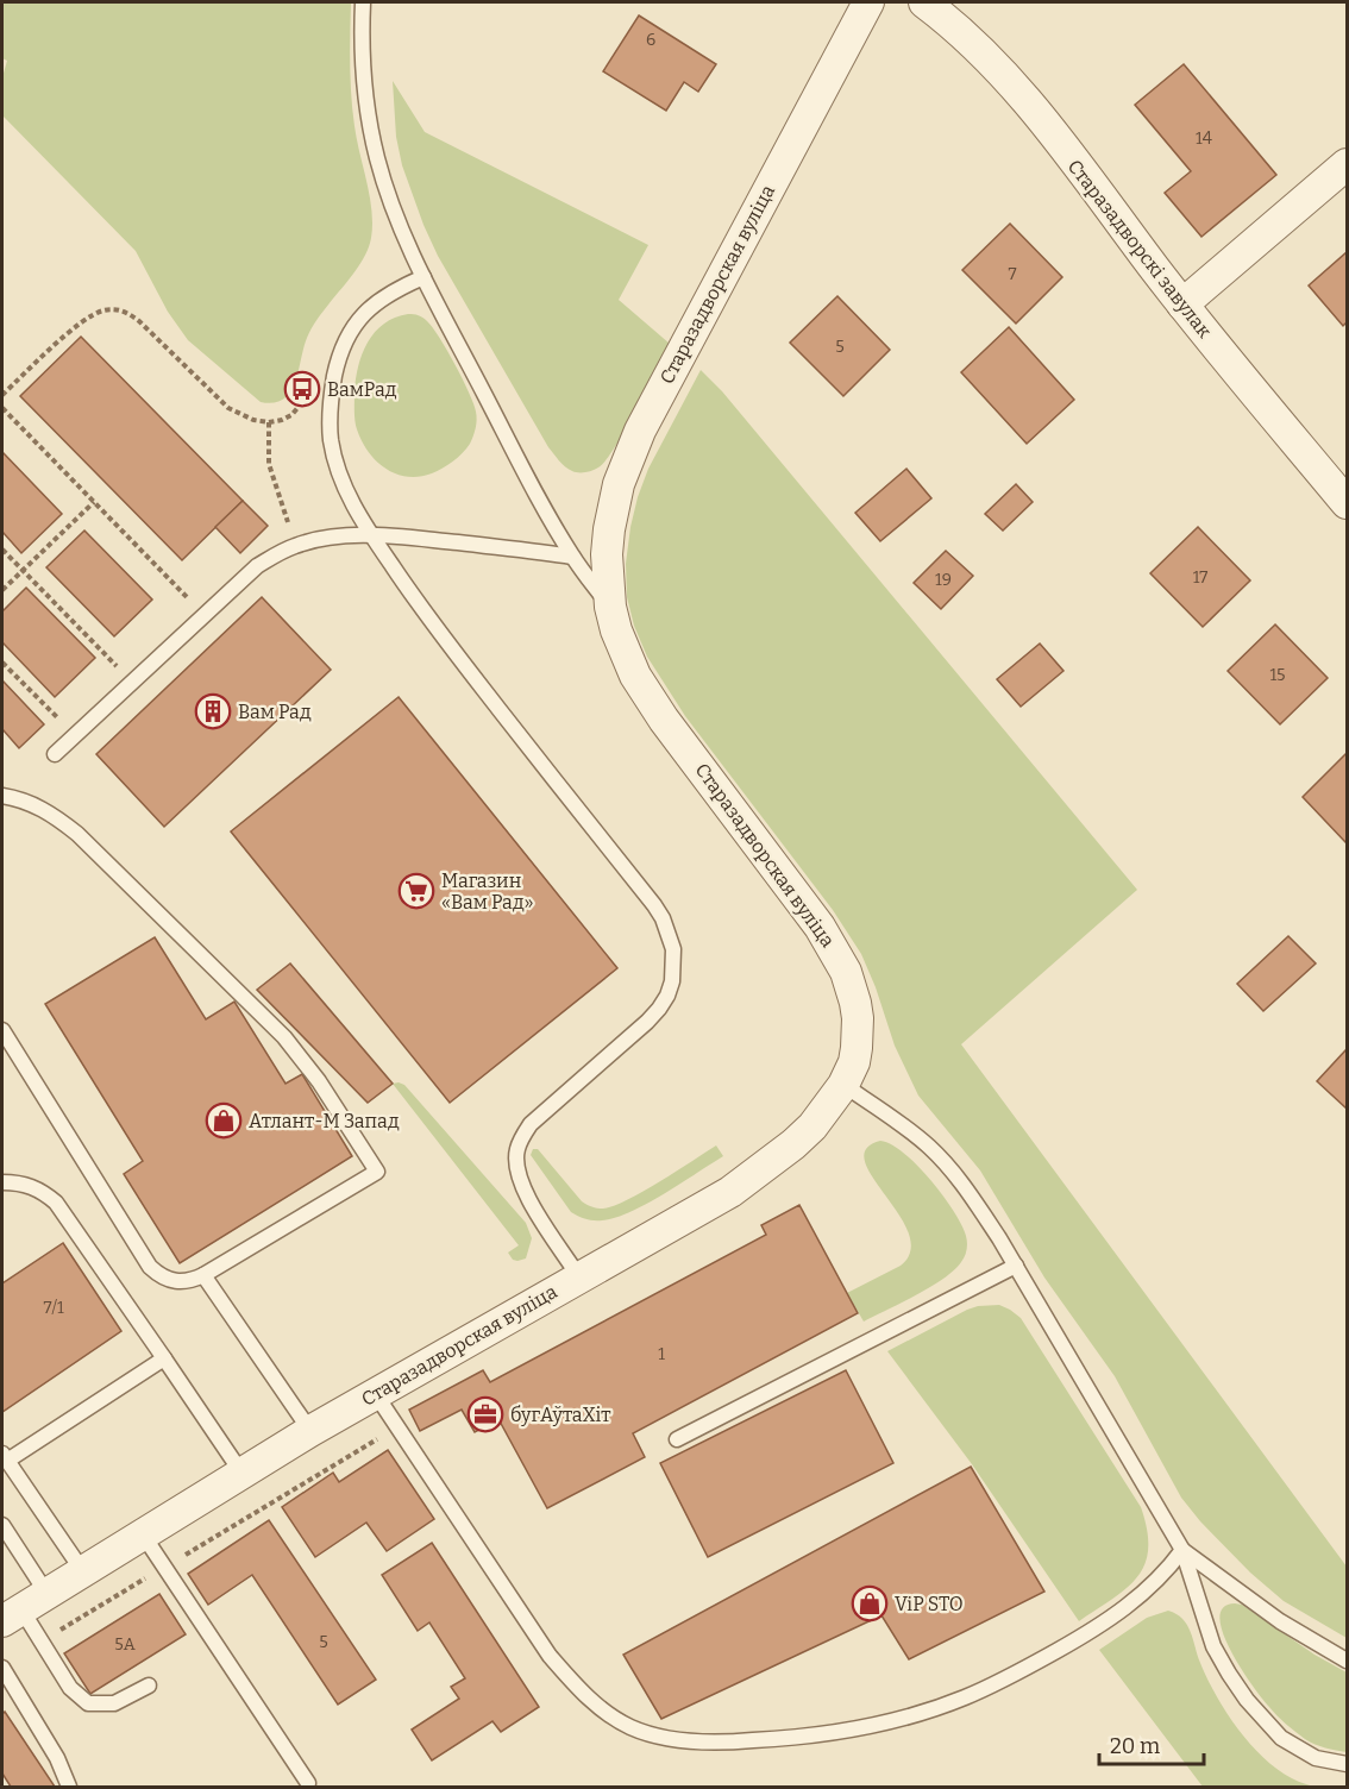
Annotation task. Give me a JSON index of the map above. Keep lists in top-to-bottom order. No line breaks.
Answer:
{"streets":{"street":["Старазадворскі завулак","Старазадворская вуліца"]},"places":{"bus stop":["ВамРад"],"building":["Вам Рад"],"supermarket":["Магазин «Вам Рад»"],"shop":["Атлант-М Запад","ViP STO"],"office":["бугАўтаХіт"]},"house_numbers":["6","14","7","5","17","19","15","7/1","1","5","5А"],"scale_bar":"20 m"}
